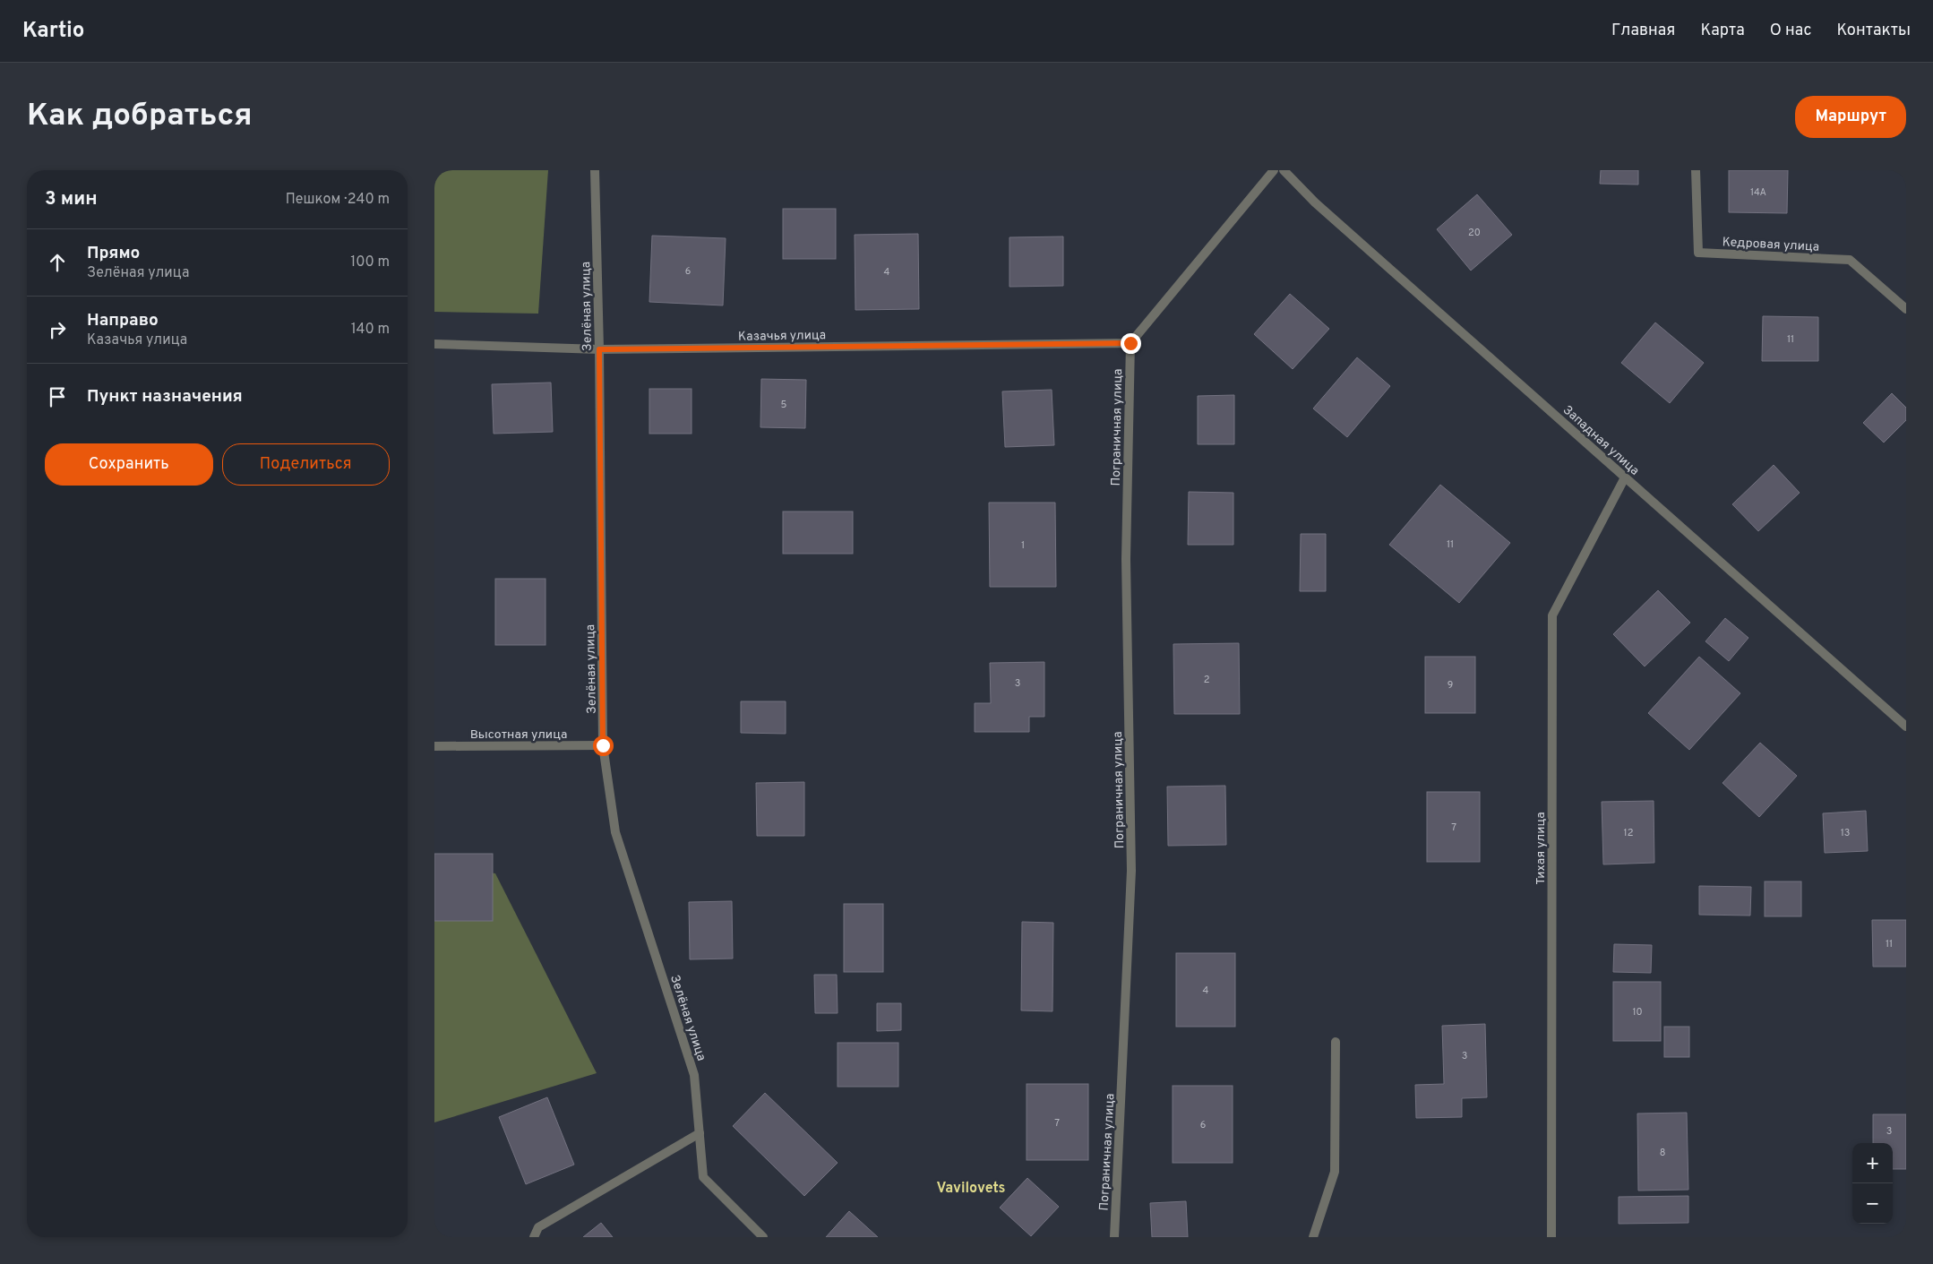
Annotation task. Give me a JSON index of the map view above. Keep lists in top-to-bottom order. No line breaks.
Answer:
{"streets":{"street":["Кедровая улица","Зелёная улица","Казачья улица","Пограничная улица","Западная улица","Высотная улица","Тихая улица"]},"crossings":[["Зелёная улица","Казачья улица"],["Зелёная улица","Высотная улица"],["Казачья улица","Пограничная улица"],["Западная улица","Тихая улица"]],"districts":["Vavilovets"],"house_numbers":["14А","20","6","4","11","5","11","1","2","3","9","7","12","13","11","4","10","3","7","6","3","8"],"page":{"header":"Kartio","nav":["Главная","Карта","О нас","Контакты"],"buttons":["Маршрут",["Сохранить","Поделиться"]],"title":"Как добраться","heading":["3 мин","Пешком · 240 m"],"list":[["Прямо","Зелёная улица","100 m"],["Направо","Казачья улица","140 m"],"Пункт назначения"],"map_buttons":["+","−"]}}
